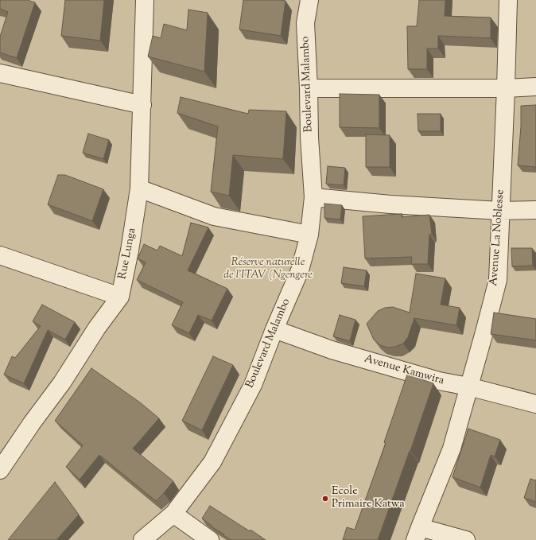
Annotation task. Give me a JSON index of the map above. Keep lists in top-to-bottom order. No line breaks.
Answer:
{"streets":{"street":["Boulevard Malambo","Avenue La Noblesse","Rue Lunga","Avenue Kamwira"]},"crossings":[["Boulevard Malambo","Avenue Kamwira"],["Avenue La Noblesse","Avenue Kamwira"]],"parks":["Réserve naturelle de l'ITAV (Ngengere"],"places":["Ecole Primaire Katwa"]}
